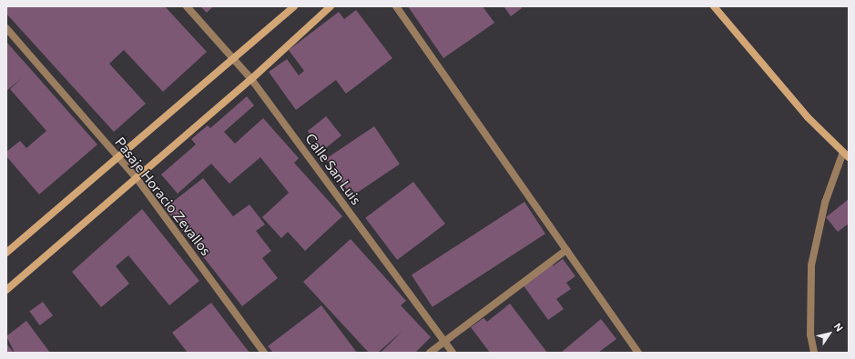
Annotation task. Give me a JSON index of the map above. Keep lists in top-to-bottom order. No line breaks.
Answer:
{"streets":{"street":["Calle San Luis","Pasaje Horacio Zevallos"]},"north":"top right"}
